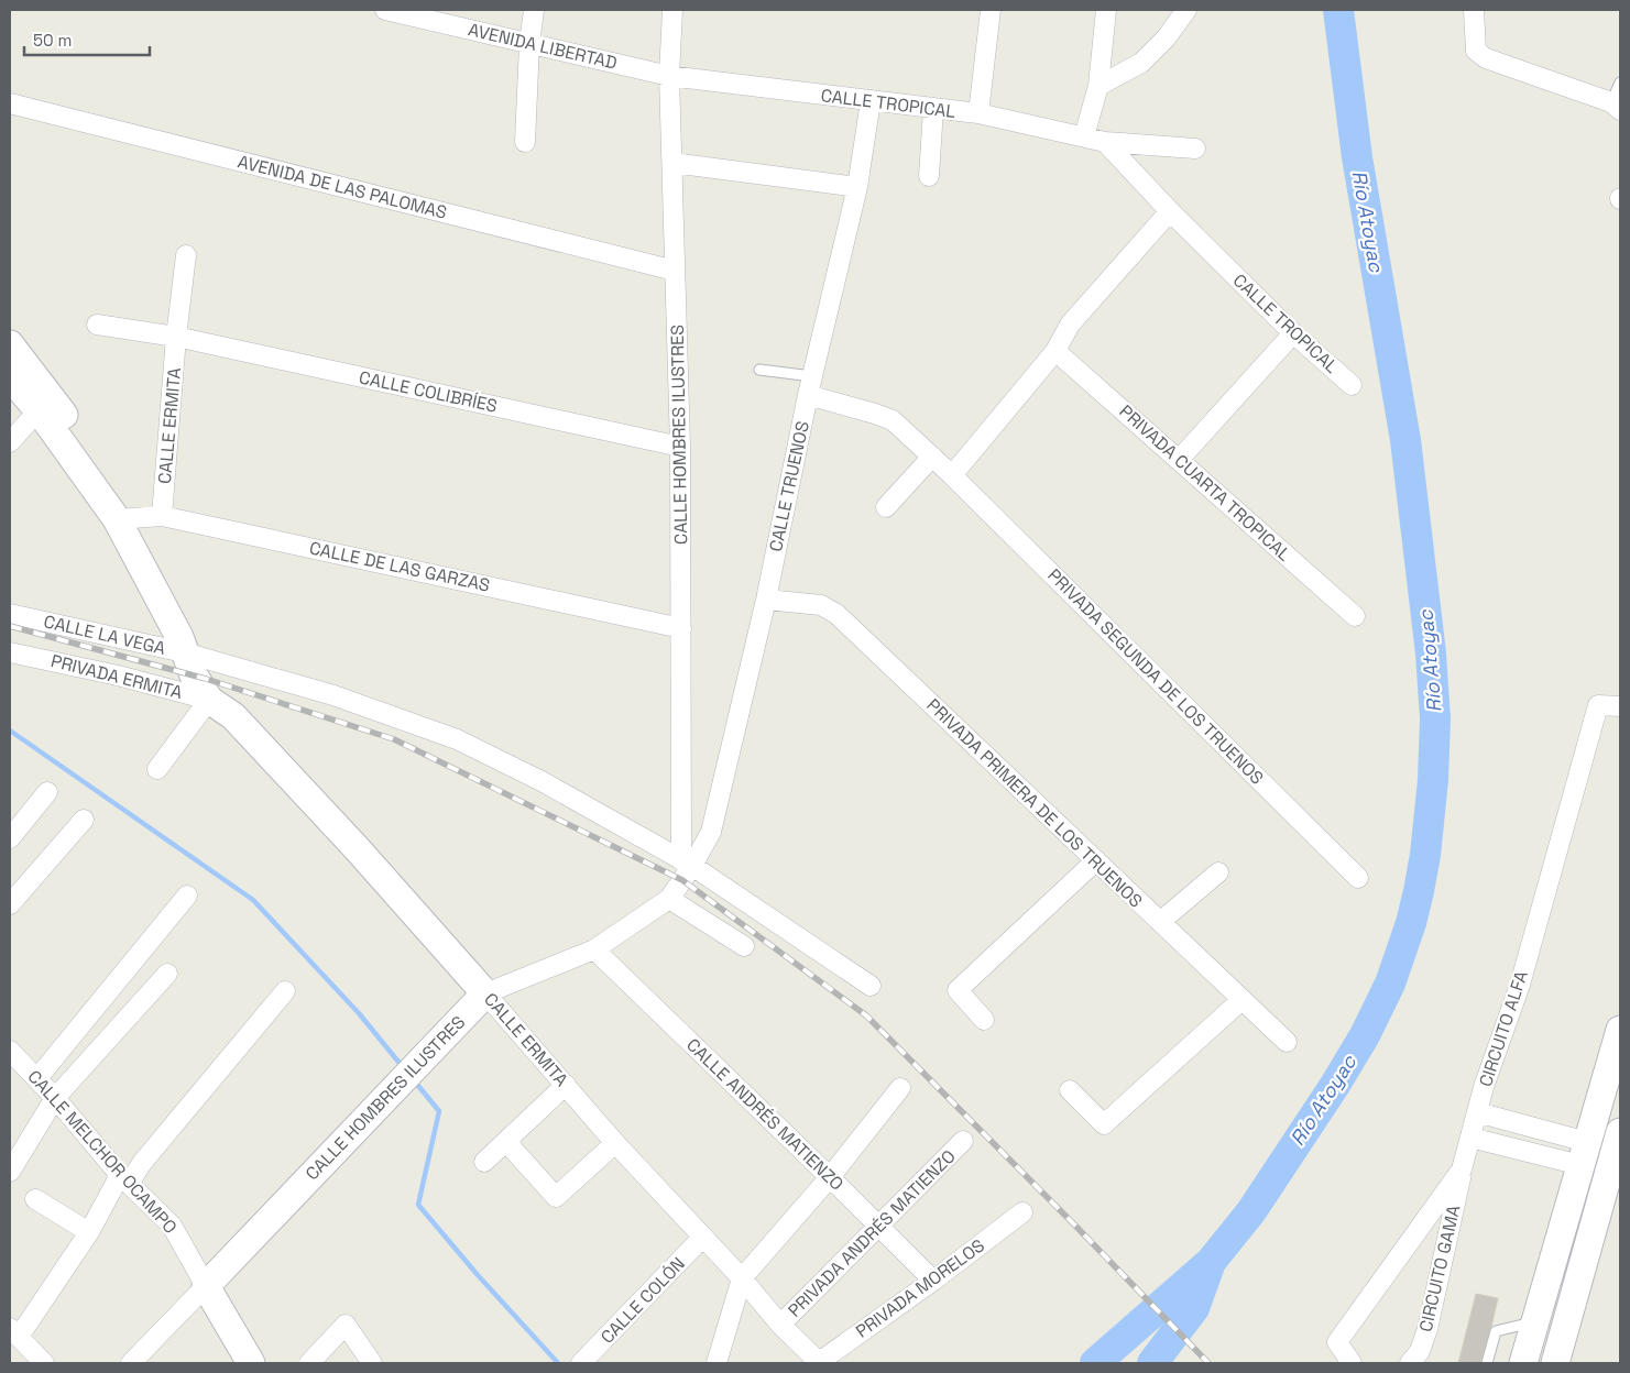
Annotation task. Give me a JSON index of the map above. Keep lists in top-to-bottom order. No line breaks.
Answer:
{"streets":{"street":["AVENIDA LIBERTAD","CALLE TROPICAL","AVENIDA DE LAS PALOMAS","CALLE COLIBRÍES","CALLE ERMITA","CALLE HOMBRES ILUSTRES","PRIVADA CUARTA TROPICAL","CALLE TRUENOS","CALLE DE LAS GARZAS","CALLE LA VEGA","PRIVADA ERMITA","PRIVADA SEGUNDA DE LOS TRUENOS","PRIVADA PRIMERA DE LOS TRUENOS","CIRCUITO ALFA","CALLE ANDRÉS MATIENZO","CALLE MELCHOR OCAMPO","PRIVADA ANDRÉS MATIENZO","CIRCUITO GAMA","PRIVADA MORELOS","CALLE COLÓN"]},"crossings":[["AVENIDA LIBERTAD","CALLE TROPICAL"],["AVENIDA LIBERTAD","CALLE HOMBRES ILUSTRES"],["CALLE TROPICAL","CALLE HOMBRES ILUSTRES"],["CALLE TROPICAL","CALLE TRUENOS"],["AVENIDA DE LAS PALOMAS","CALLE HOMBRES ILUSTRES"],["CALLE COLIBRÍES","CALLE ERMITA"],["CALLE COLIBRÍES","CALLE HOMBRES ILUSTRES"],["CALLE ERMITA","CALLE HOMBRES ILUSTRES"],["CALLE ERMITA","CALLE DE LAS GARZAS"],["CALLE ERMITA","CALLE LA VEGA"],["CALLE ERMITA","PRIVADA ERMITA"],["CALLE ERMITA","PRIVADA ANDRÉS MATIENZO"],["CALLE ERMITA","PRIVADA MORELOS"],["CALLE ERMITA","CALLE COLÓN"],["CALLE HOMBRES ILUSTRES","CALLE TRUENOS"],["CALLE HOMBRES ILUSTRES","CALLE DE LAS GARZAS"],["CALLE HOMBRES ILUSTRES","CALLE LA VEGA"],["CALLE HOMBRES ILUSTRES","CALLE ANDRÉS MATIENZO"],["CALLE HOMBRES ILUSTRES","CALLE MELCHOR OCAMPO"],["CALLE TRUENOS","CALLE LA VEGA"],["CALLE TRUENOS","PRIVADA SEGUNDA DE LOS TRUENOS"],["CALLE TRUENOS","PRIVADA PRIMERA DE LOS TRUENOS"],["CIRCUITO ALFA","CIRCUITO GAMA"],["CALLE ANDRÉS MATIENZO","PRIVADA ANDRÉS MATIENZO"],["CALLE ANDRÉS MATIENZO","PRIVADA MORELOS"]],"water":["Río Atoyac"],"scale_bar":"50 m"}
